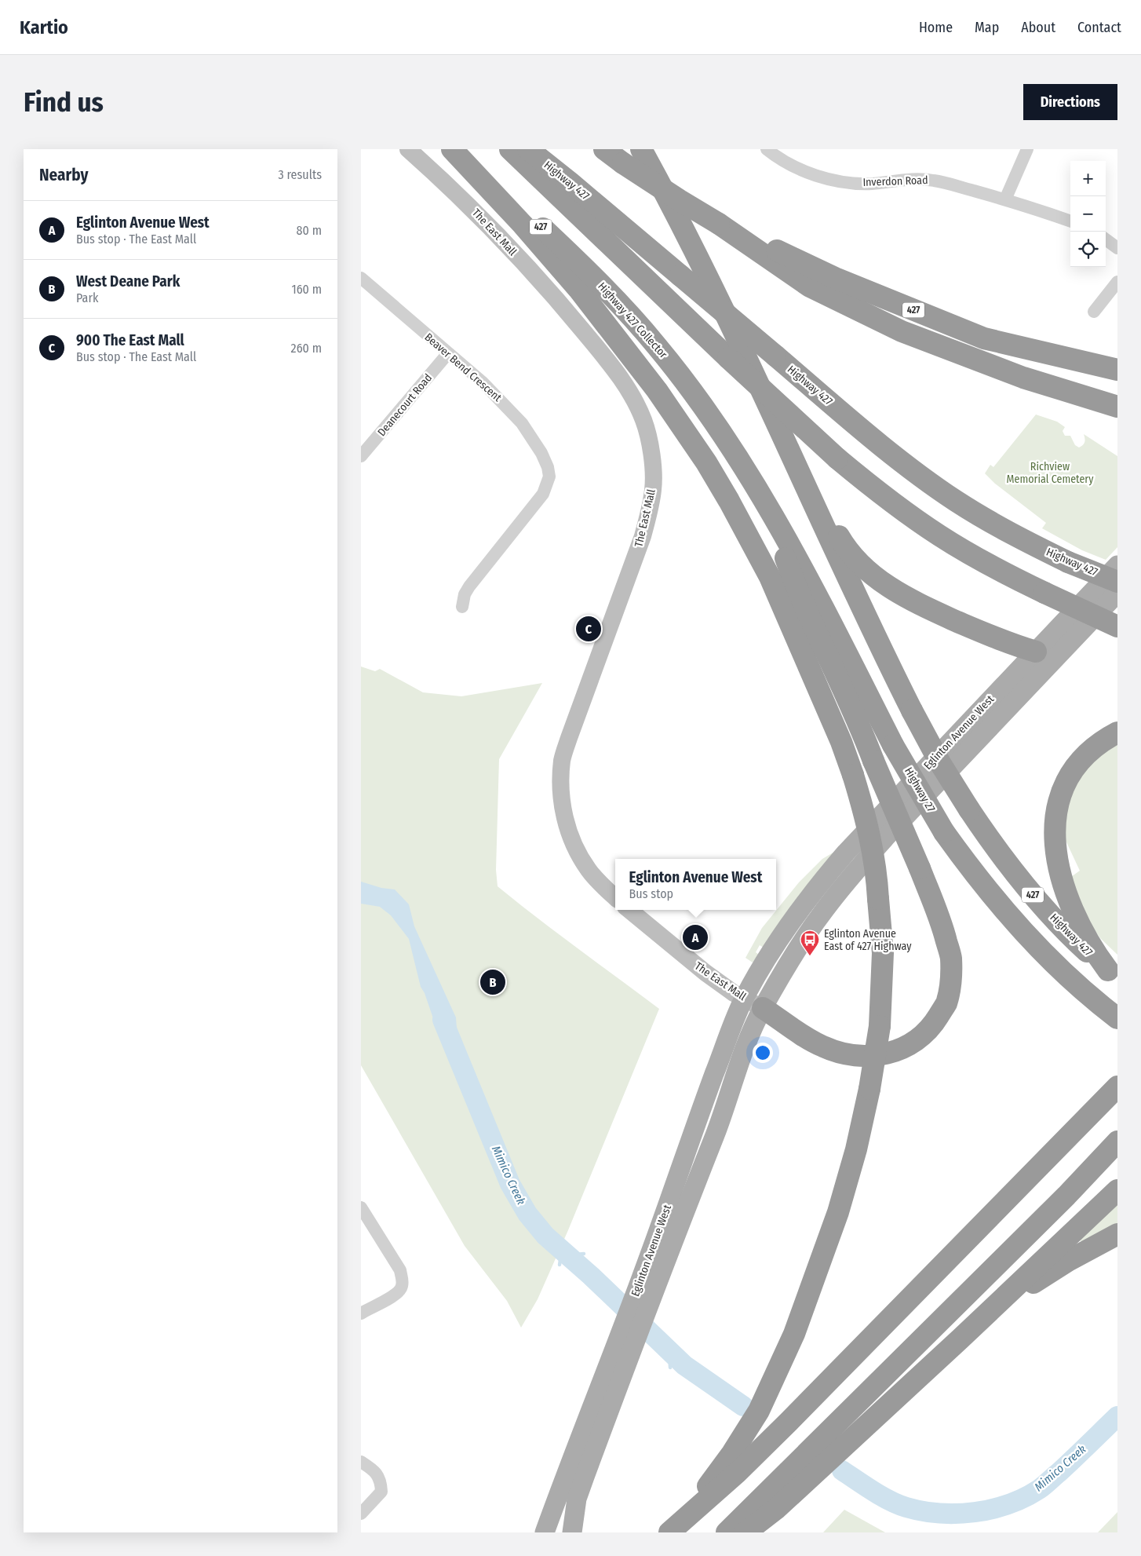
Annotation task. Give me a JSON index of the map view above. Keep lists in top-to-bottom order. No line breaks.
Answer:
{"streets":{"highway":["Highway 427","427","Highway 427 Collector","Highway 27"],"main road":["The East Mall","Eglinton Avenue West"],"street":["Inverdon Road","Beaver Bend Crescent","Deanecourt Road"]},"crossings":[["Highway 427","427"],["The East Mall","Eglinton Avenue West"],["Highway 427 Collector","Highway 27"],["Beaver Bend Crescent","Deanecourt Road"]],"water":["Mimico Creek"],"parks":["Richview Memorial Cemetery"],"places":{"bus stop":["Eglinton Avenue East of 427 Highway"]},"page":{"header":"Kartio","nav":["Home","Map","About","Contact"],"buttons":"Directions","title":"Find us","heading":["Nearby","3 results"],"map_buttons":["+","−"],"list":[{"mark":"A","name":"Eglinton Avenue West","note":"Bus stop · The East Mall","value":"80 m"},{"mark":"B","name":"West Deane Park","note":"Park","value":"160 m"},{"mark":"C","name":"900 The East Mall","note":"Bus stop · The East Mall","value":"260 m"}],"pins":["C","A","B"],"popup":["Eglinton Avenue West","Bus stop"]}}
